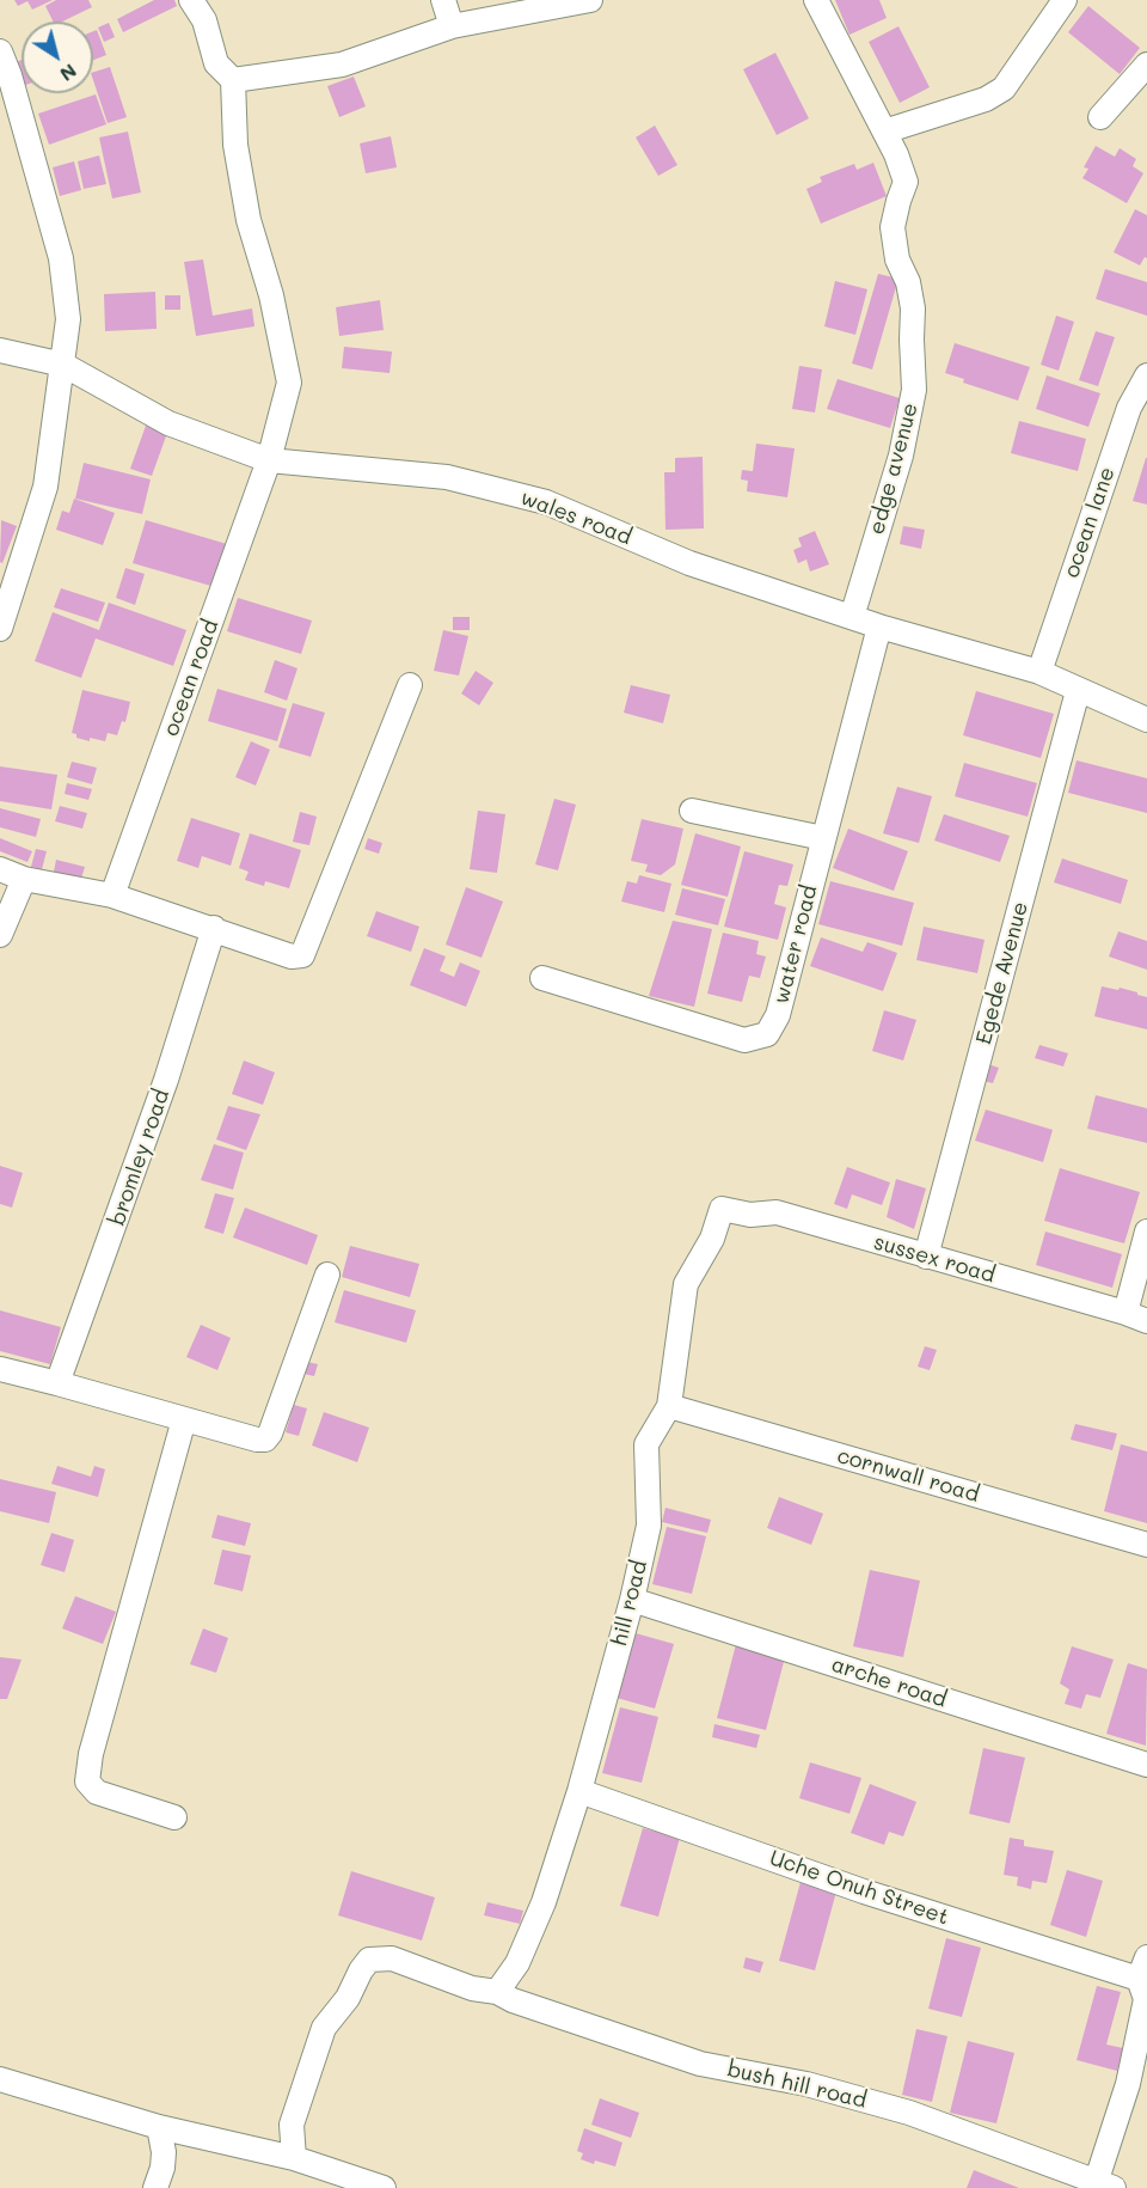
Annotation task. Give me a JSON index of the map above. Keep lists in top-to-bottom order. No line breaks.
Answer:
{"streets":{"street":["edge avenue","wales road","ocean lane","ocean road","water road","Egede Avenue","bromley road","sussex road","cornwall road","hill road","arche road","Uche Onuh Street","bush hill road"]},"crossings":[["edge avenue","wales road"],["wales road","ocean lane"],["wales road","ocean road"],["wales road","water road"],["wales road","Egede Avenue"],["Egede Avenue","sussex road"],["sussex road","hill road"],["cornwall road","hill road"],["hill road","arche road"],["hill road","Uche Onuh Street"],["hill road","bush hill road"]],"north":"bottom right"}
